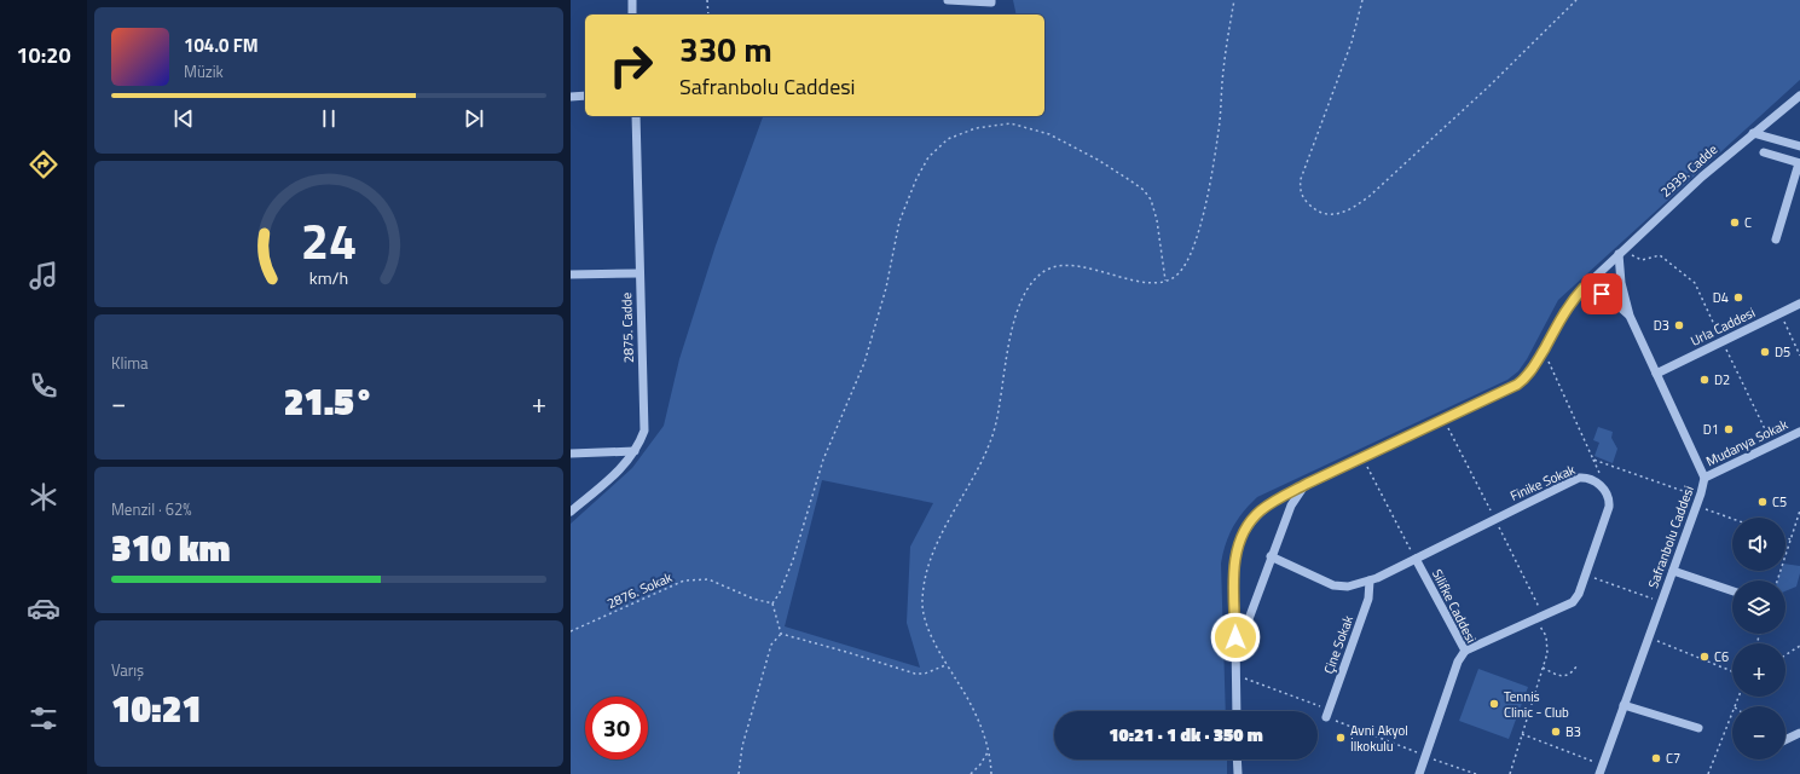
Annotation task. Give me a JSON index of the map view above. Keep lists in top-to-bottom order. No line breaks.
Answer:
{"streets":{"street":["2939. Cadde","Urla Caddesi","2875. Cadde","Mudanya Sokak","Finike Sokak","Safranbolu Caddesi","Silifke Caddesi","Çine Sokak"],"path":["2876. Sokak"]},"crossings":[["2939. Cadde","Safranbolu Caddesi"],["Urla Caddesi","Safranbolu Caddesi"],["Mudanya Sokak","Safranbolu Caddesi"],["Finike Sokak","Silifke Caddesi"],["Finike Sokak","Çine Sokak"]],"places":["C","D4","D3","D5","D2","D1","C5","C6","Tennis Clinic - Club","B3","Avni Akyol İlkokulu","C7"],"page":{"tabs":"10:20","turn":["330 m","Safranbolu Caddesi"],"song":["104.0 FM","Müzik"],"tile":["Klima",["Menzil · 62%","310 km"],["Varış","10:21"]],"heat":["−","21.5°","+"],"map_buttons":["+","−"],"limit":"30","trip":"10:21 · 1 dk · 350 m","gauge":["24","km/h"]}}
